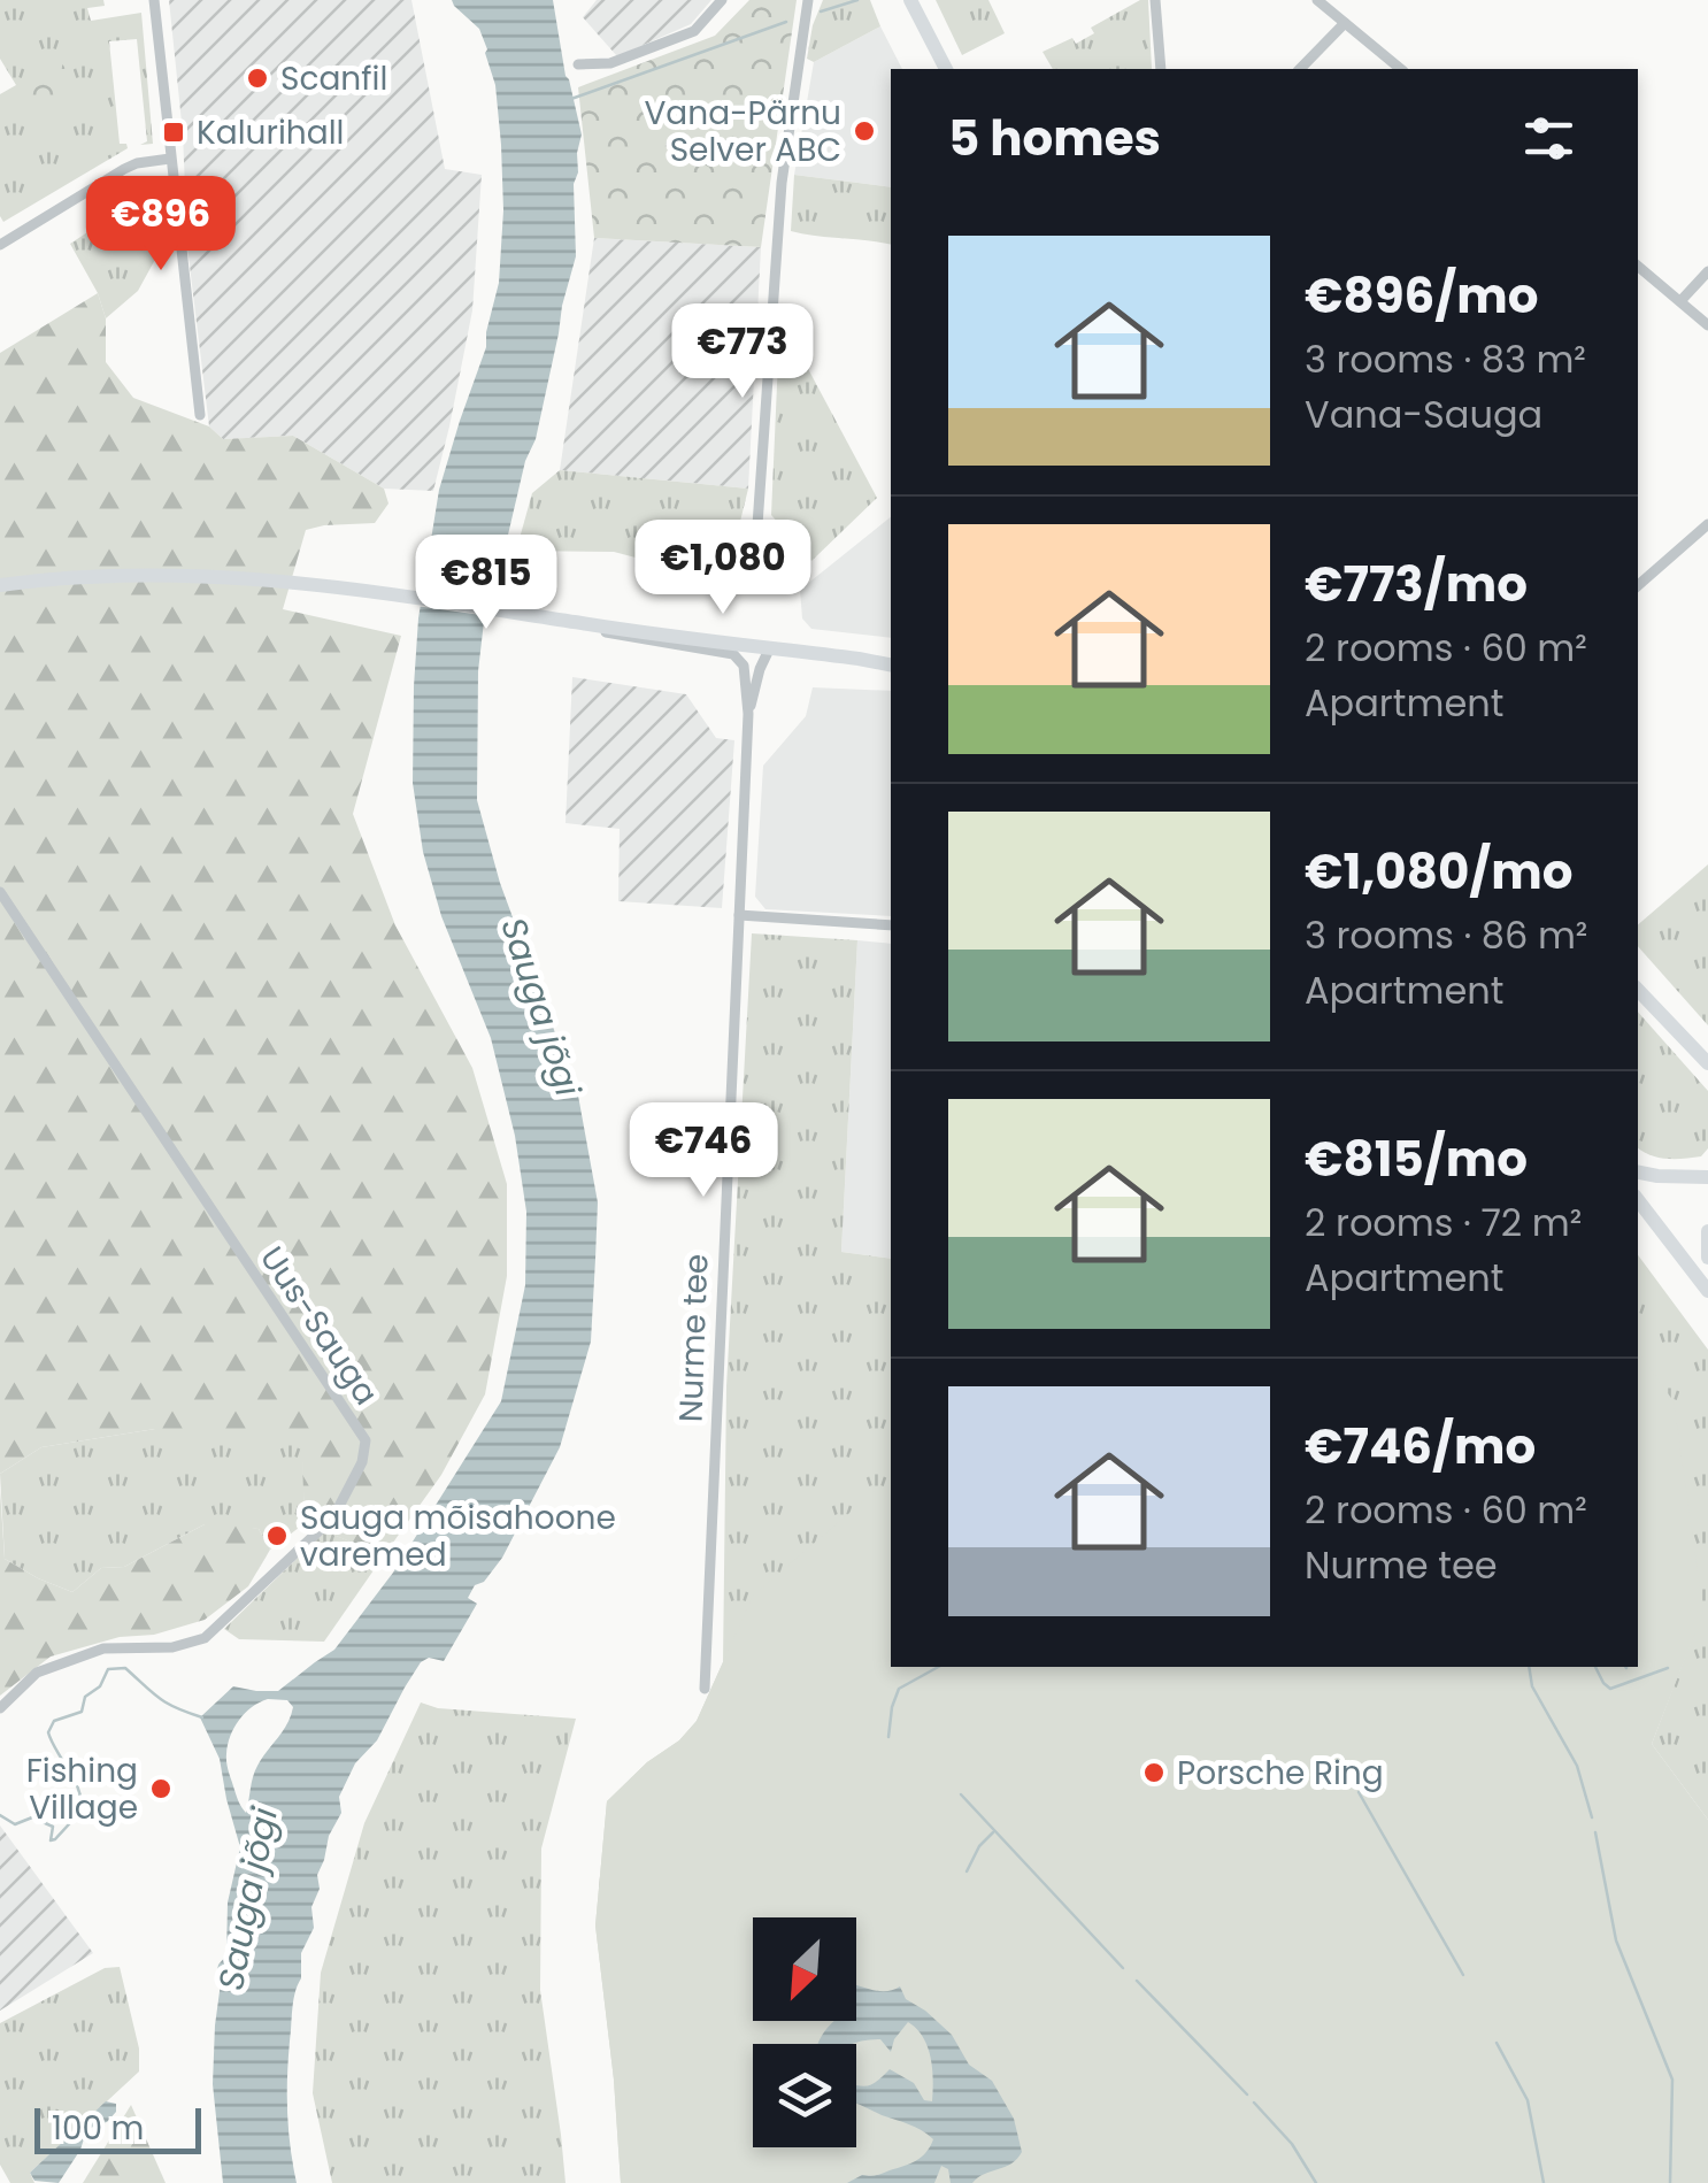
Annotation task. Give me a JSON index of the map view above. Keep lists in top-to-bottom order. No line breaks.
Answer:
{"streets":{"street":["Uus-Sauga","Nurme tee"]},"water":["Sauga jõgi"],"places":{"other":["Scanfil","Vana-Pärnu Selver ABC","Sauga mõisahoone varemed","Porsche Ring","Fishing Village"],"transit":["Kalurihall"]},"scale_bar":"100 m","north":"bottom left","page":{"heading":"5 homes","price":["€896","€773","€1,080","€815","€746"],"list":[{"name":"€896/mo","note":"3 rooms · 83 m² · Vana-Sauga"},{"name":"€773/mo","note":"2 rooms · 60 m² · Apartment"},{"name":"€1,080/mo","note":"3 rooms · 86 m² · Apartment"},{"name":"€815/mo","note":"2 rooms · 72 m² · Apartment"},{"name":"€746/mo","note":"2 rooms · 60 m² · Nurme tee"}],"scale":"100 m"}}
